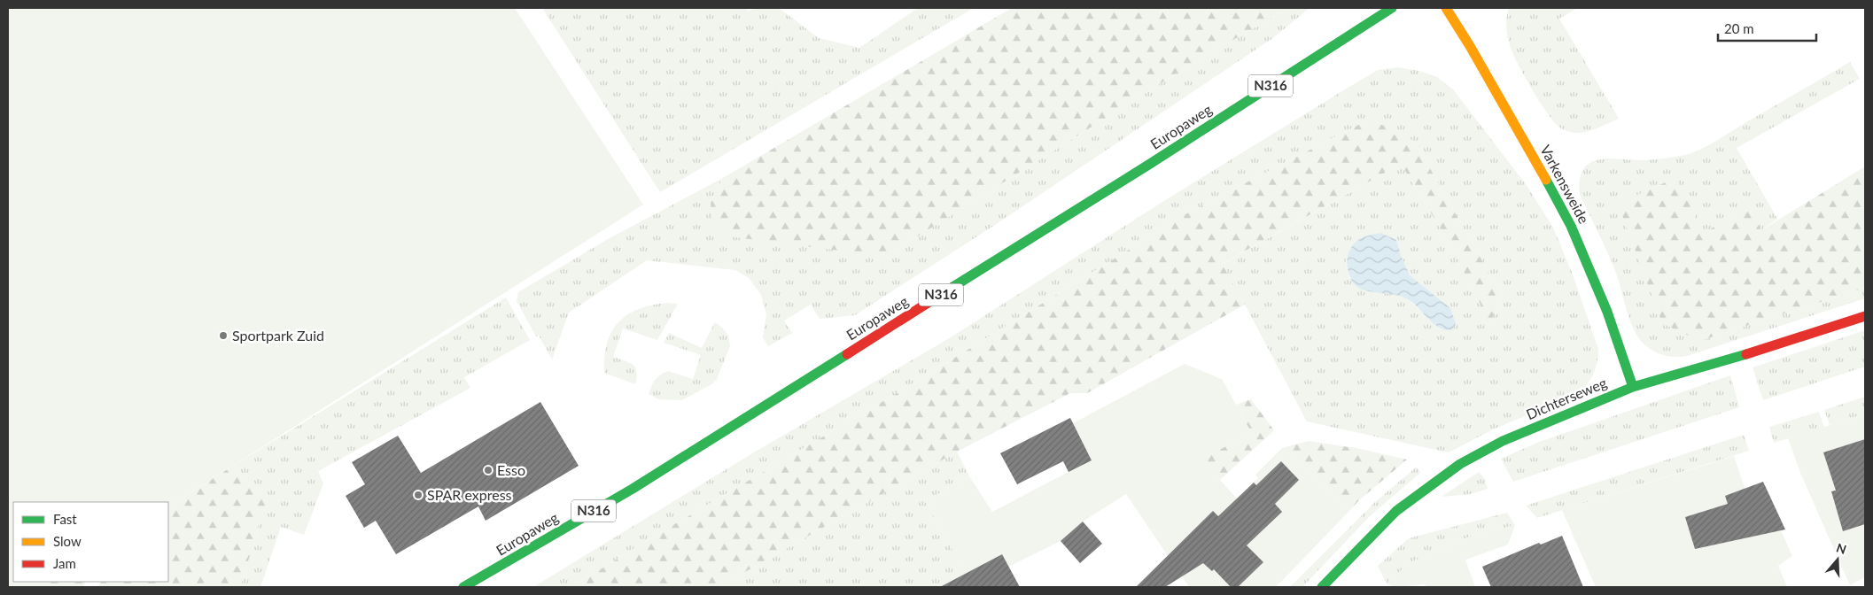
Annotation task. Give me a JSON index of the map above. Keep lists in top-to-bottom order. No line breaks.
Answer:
{"streets":{"main road":["N316","Europaweg","Varkensweide","Dichterseweg"]},"crossings":[["Varkensweide","Dichterseweg"]],"places":["Sportpark Zuid","Esso","SPAR express"],"legend":["Fast","Slow","Jam"],"scale_bar":"20 m","north":"top"}
